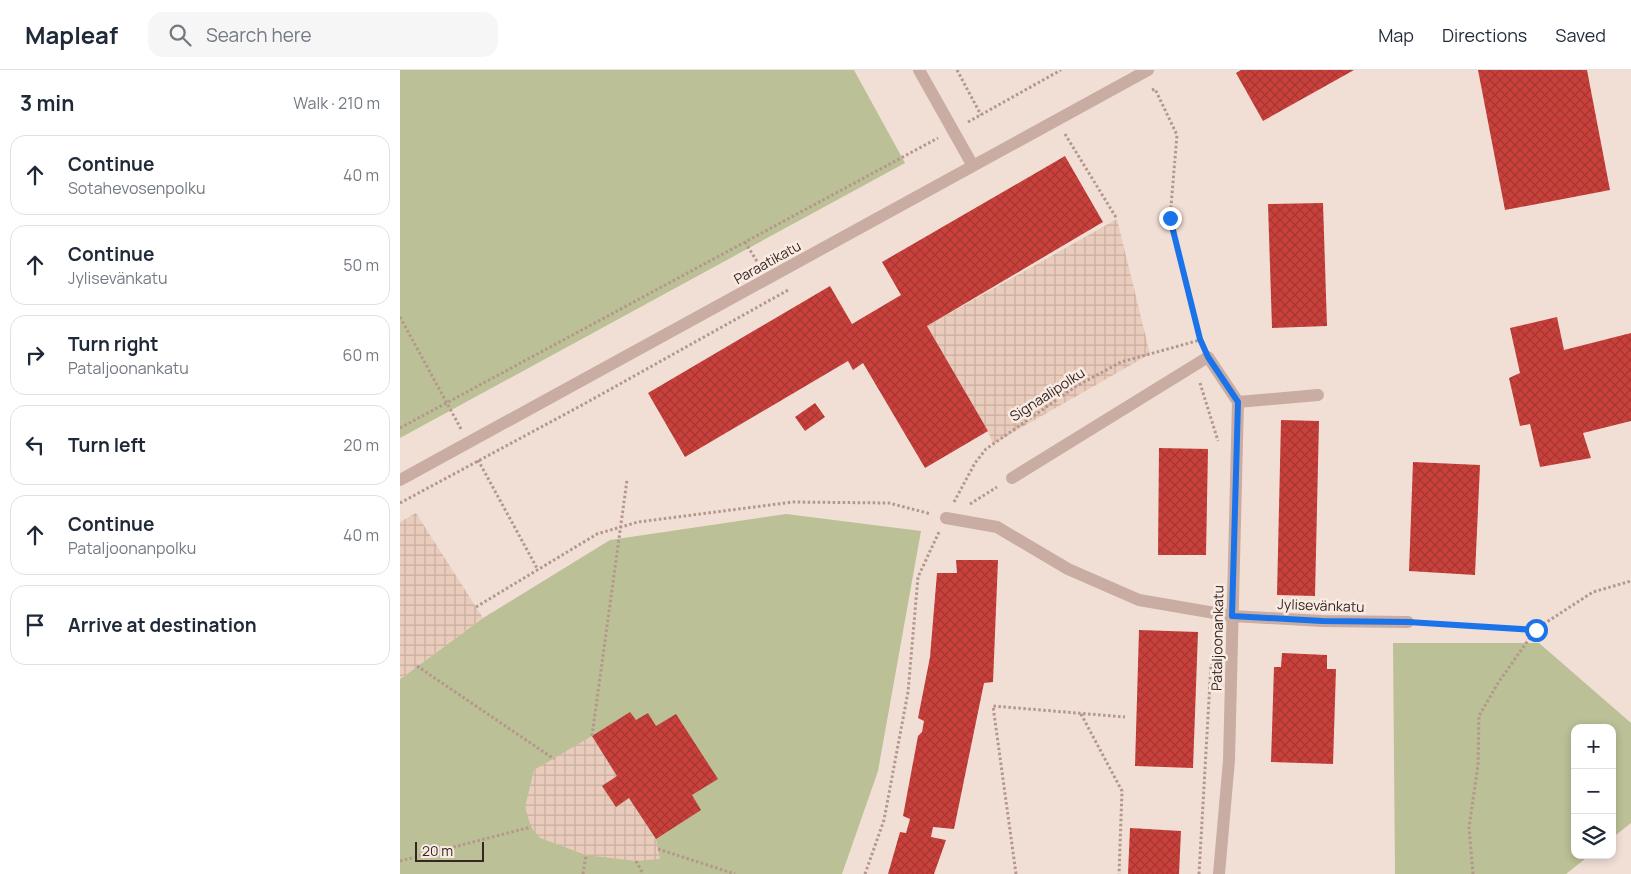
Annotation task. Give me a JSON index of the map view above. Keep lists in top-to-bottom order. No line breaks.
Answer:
{"streets":{"street":["Paraatikatu","Jylisevänkatu","Pataljoonankatu"],"path":["Signaalipolku"]},"crossings":[["Signaalipolku","Jylisevänkatu"],["Jylisevänkatu","Pataljoonankatu"]],"scale_bar":"20 m","page":{"header":"Mapleaf","search":"Search here","nav":["Map","Directions","Saved"],"heading":["3 min","Walk · 210 m"],"list":[["Continue","Sotahevosenpolku","40 m"],["Continue","Jylisevänkatu","50 m"],["Turn right","Pataljoonankatu","60 m"],["Turn left","20 m"],["Continue","Pataljoonanpolku","40 m"],"Arrive at destination"],"map_buttons":["+","−"],"scale":"20 m"}}
